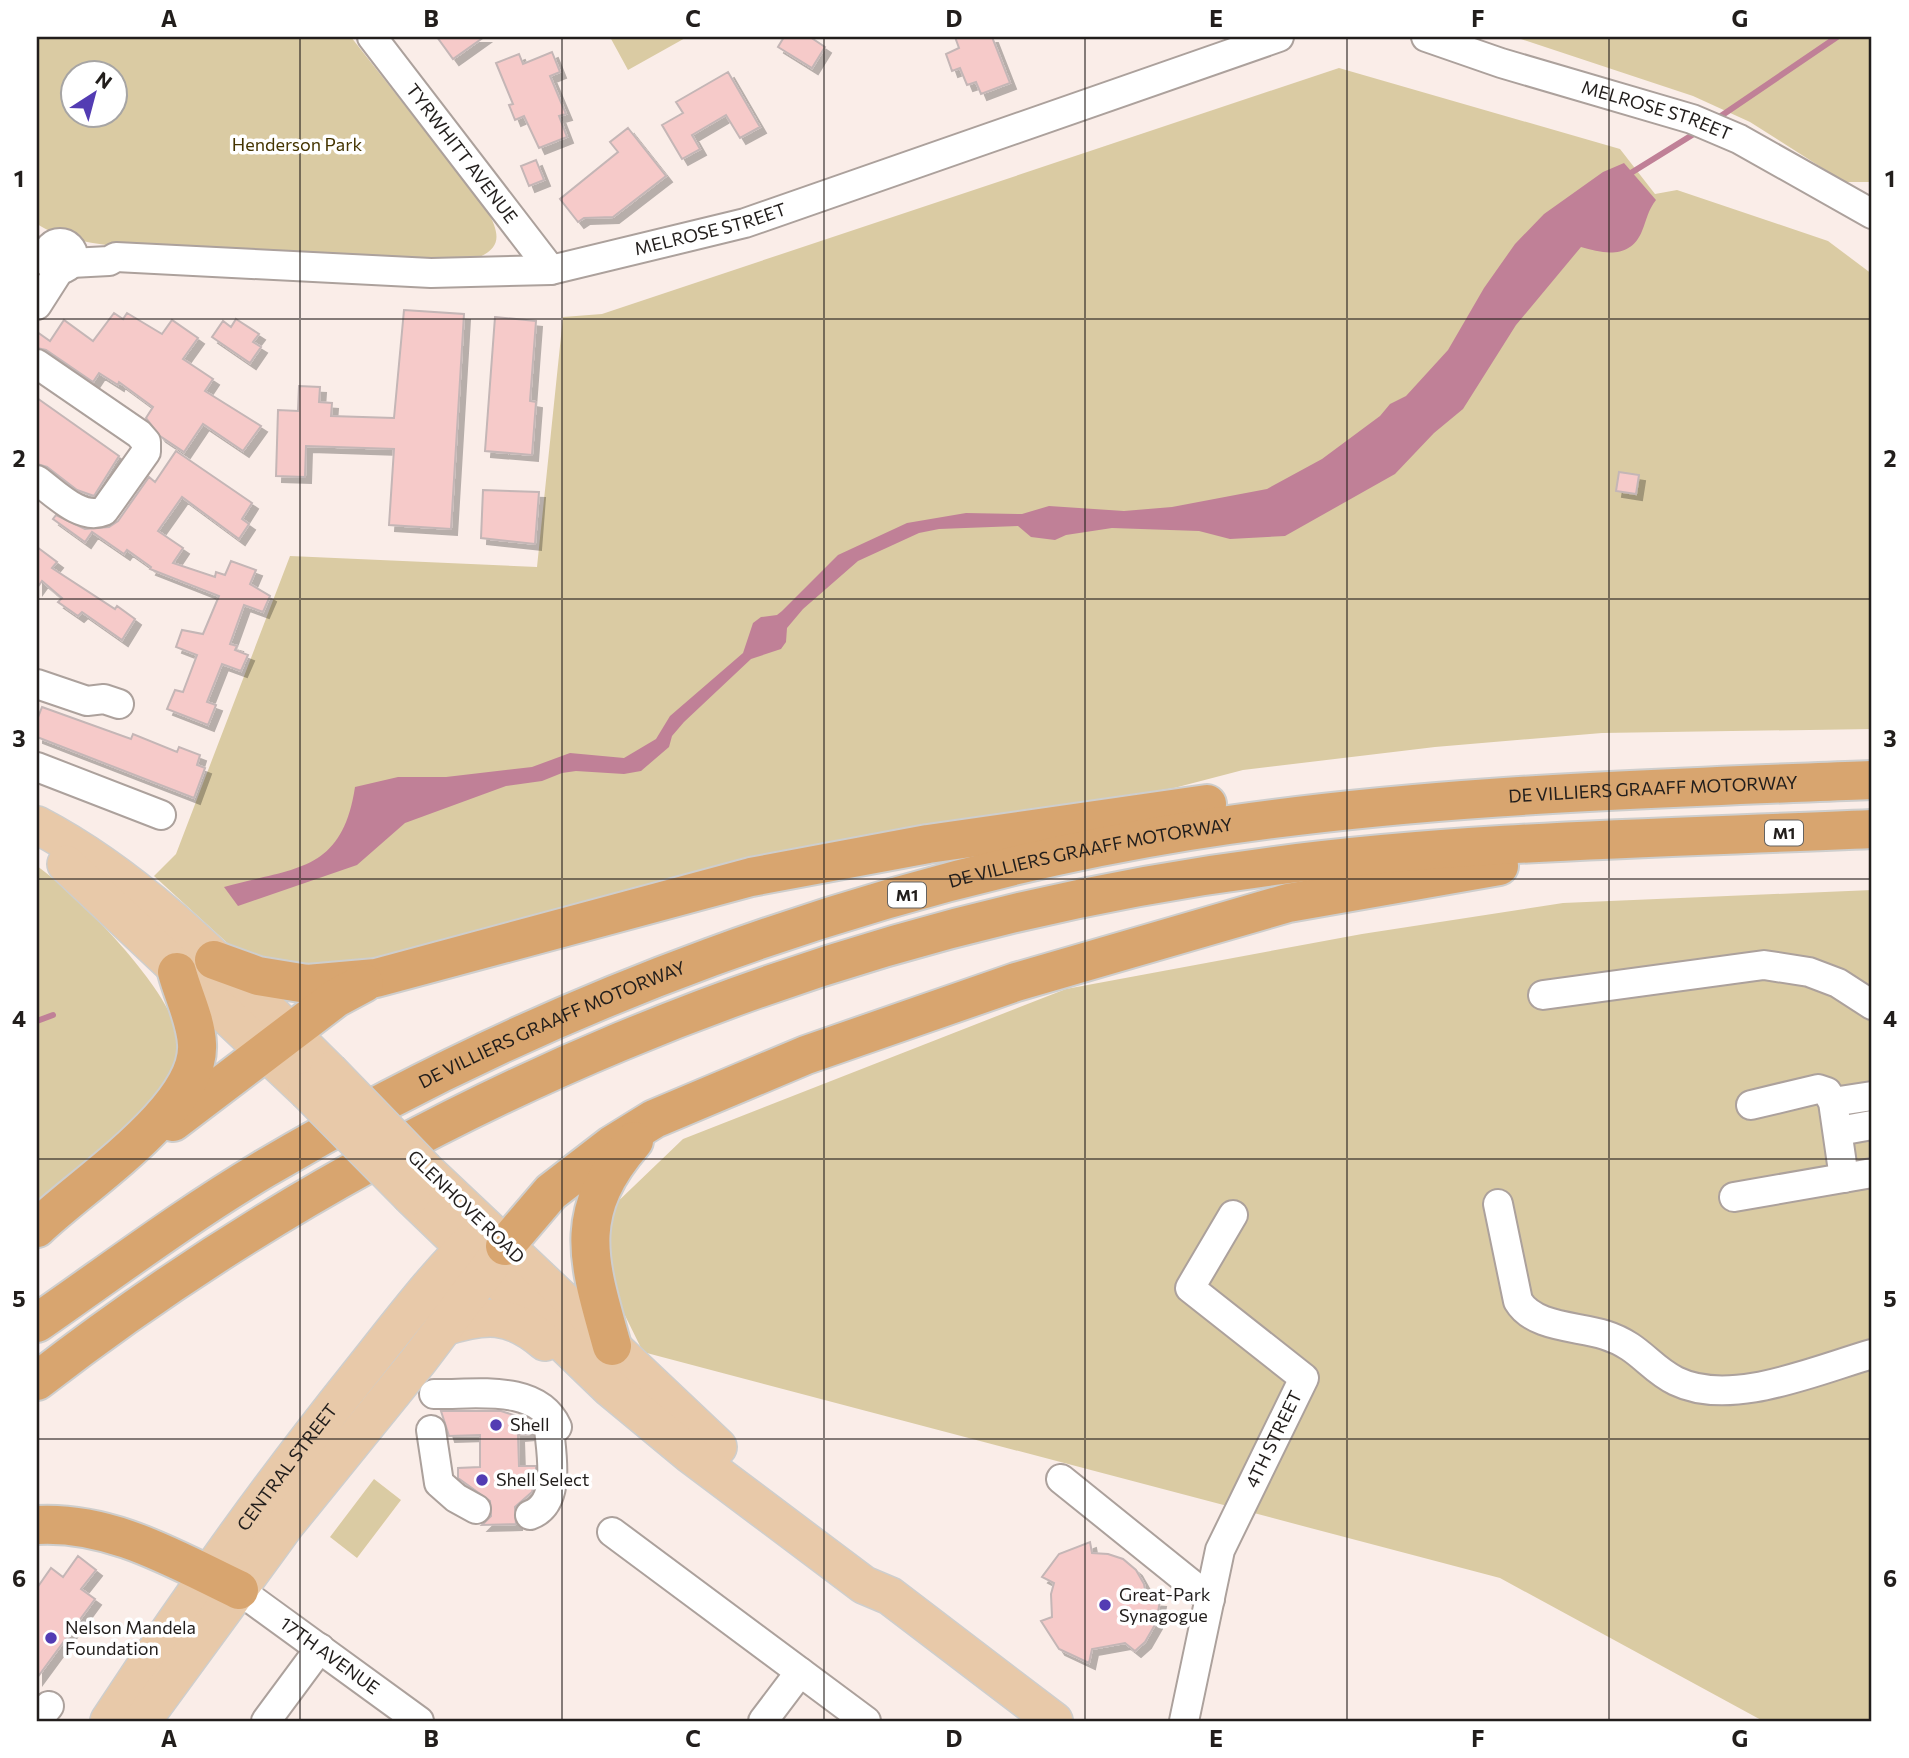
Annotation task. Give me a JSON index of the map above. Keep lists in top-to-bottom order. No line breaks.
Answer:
{"streets":{"highway":["DE VILLIERS GRAAFF MOTORWAY","M1"],"main road":["GLENHOVE ROAD","CENTRAL STREET"],"street":["MELROSE STREET","TYRWHITT AVENUE","4TH STREET","17TH AVENUE"]},"crossings":[["MELROSE STREET","TYRWHITT AVENUE"],["GLENHOVE ROAD","CENTRAL STREET"],["CENTRAL STREET","17TH AVENUE"]],"parks":["Henderson Park"],"places":["Shell","Shell Select","Great-Park Synagogue","Nelson Mandela Foundation"],"north":"top right","grid":{"columns":["A","B","C","D","E","F","G"],"rows":["1","2","3","4","5","6"]}}
